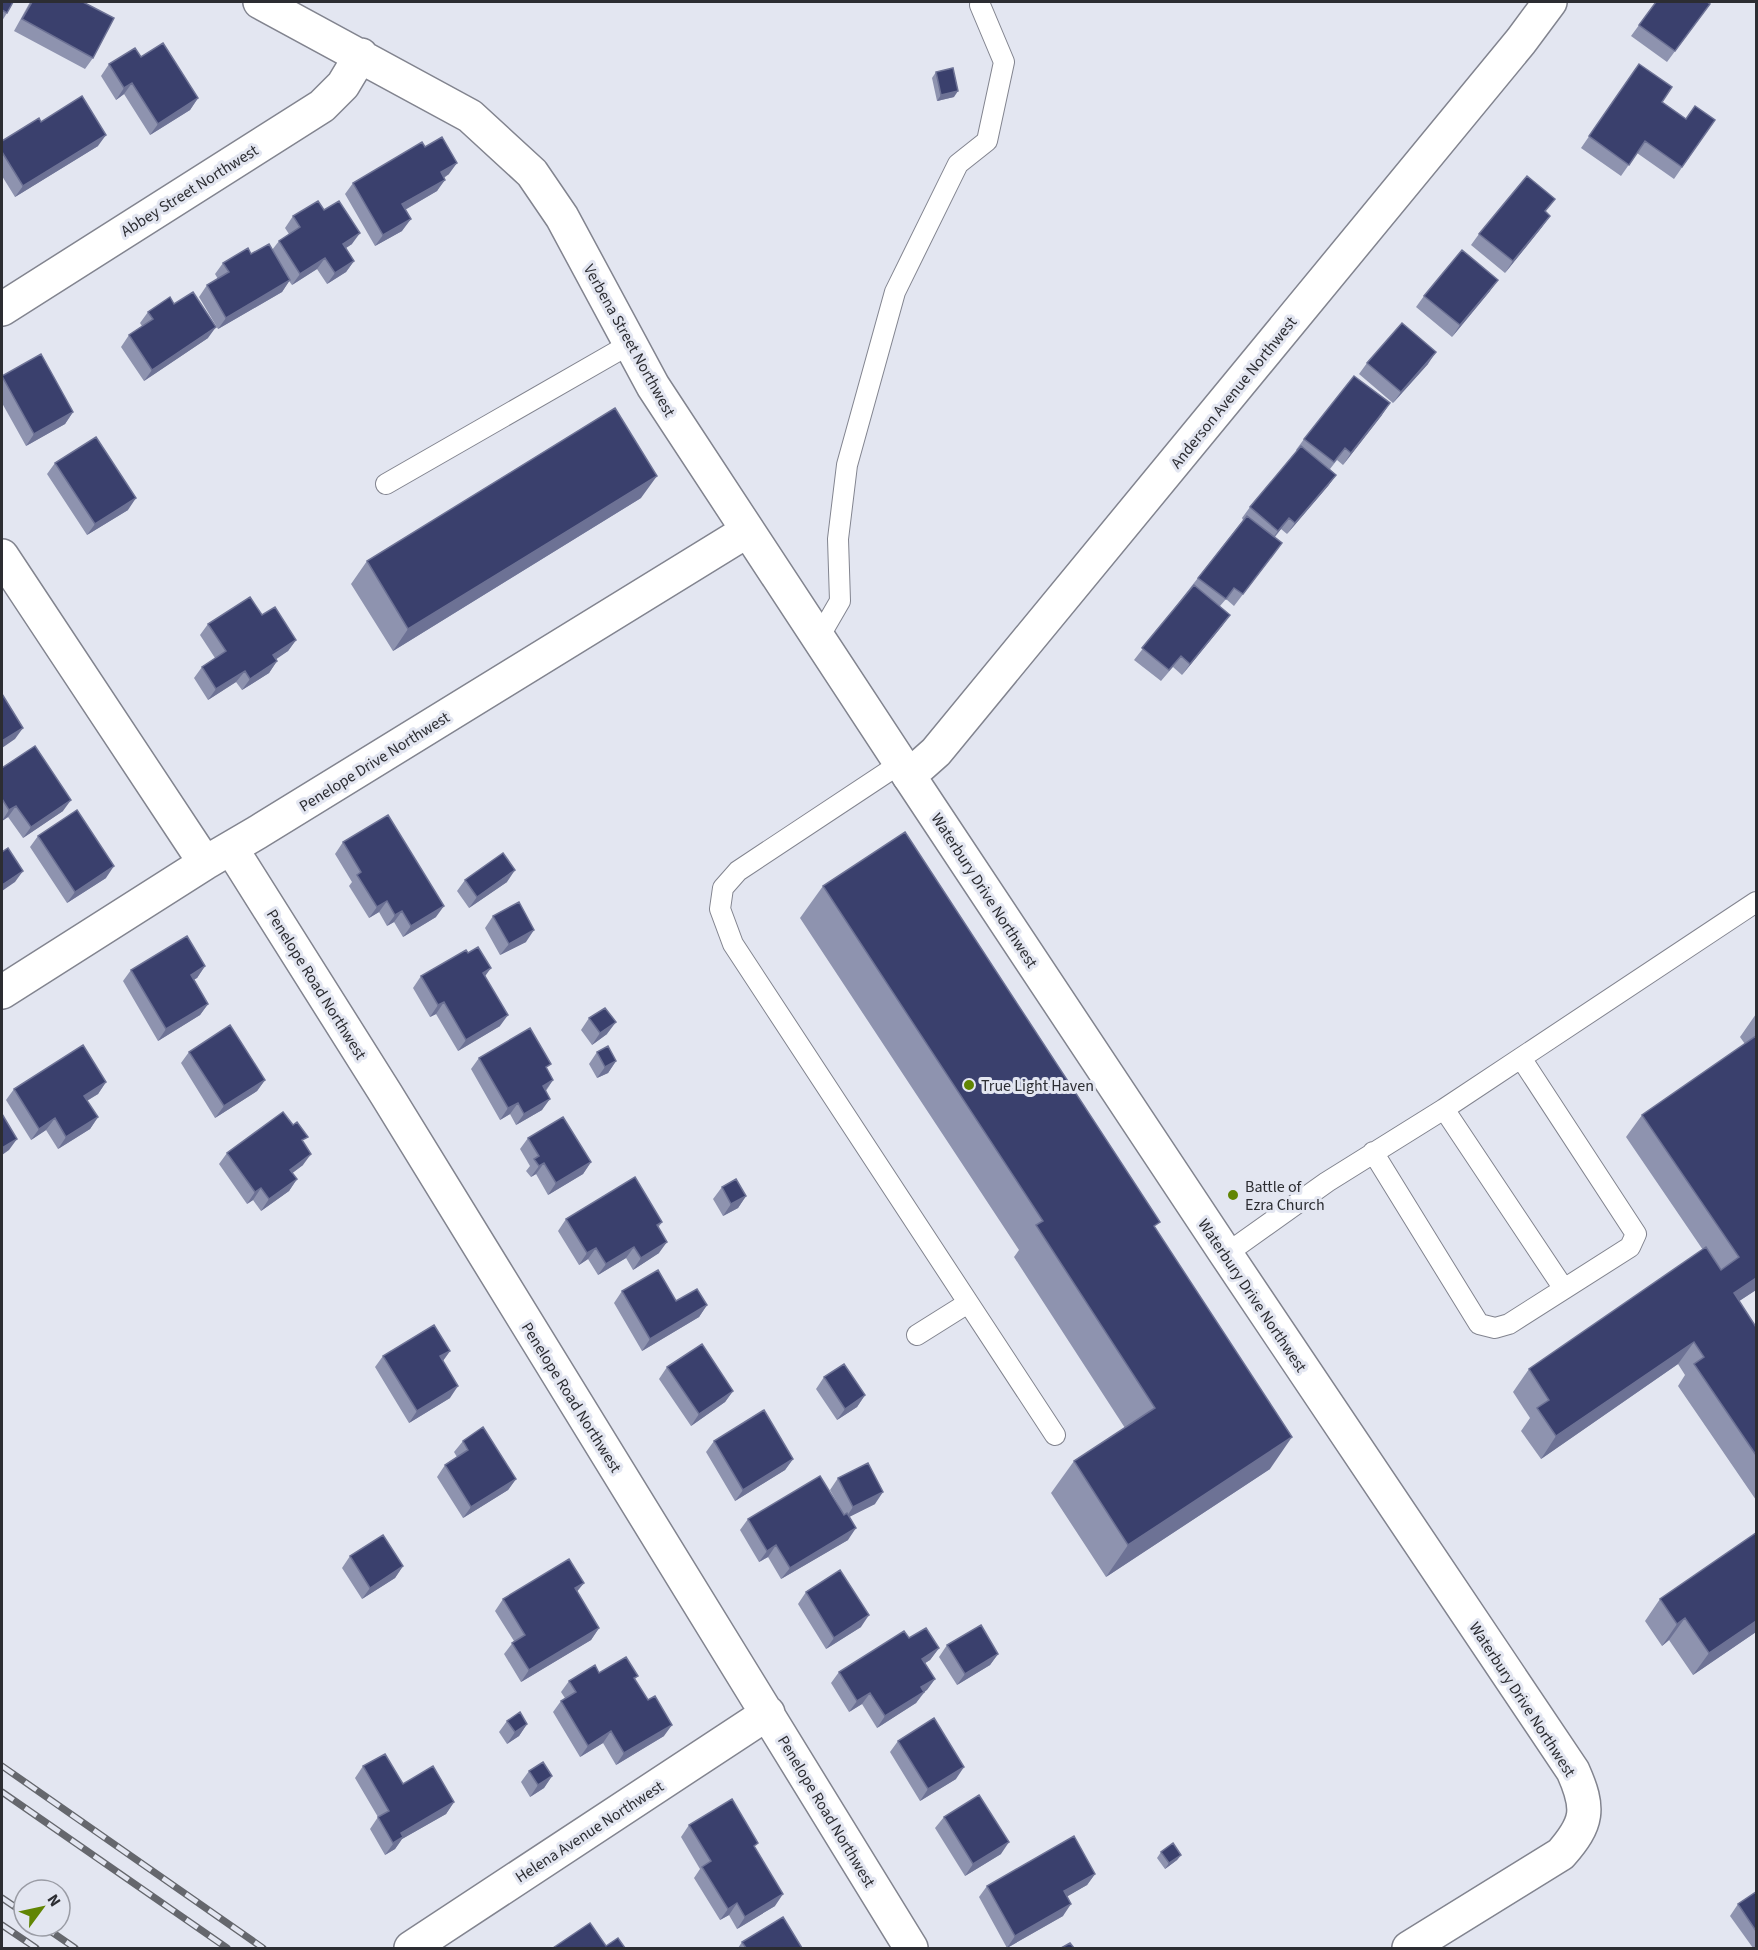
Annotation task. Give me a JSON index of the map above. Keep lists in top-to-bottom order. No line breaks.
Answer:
{"streets":{"street":["Abbey Street Northwest","Verbena Street Northwest","Anderson Avenue Northwest","Penelope Drive Northwest","Waterbury Drive Northwest","Penelope Road Northwest","Helena Avenue Northwest"]},"crossings":[["Abbey Street Northwest","Verbena Street Northwest"],["Verbena Street Northwest","Anderson Avenue Northwest"],["Verbena Street Northwest","Penelope Drive Northwest"],["Verbena Street Northwest","Waterbury Drive Northwest"],["Anderson Avenue Northwest","Waterbury Drive Northwest"],["Penelope Drive Northwest","Penelope Road Northwest"],["Penelope Road Northwest","Helena Avenue Northwest"]],"places":["True Light Haven","Battle of Ezra Church"],"north":"top right"}
